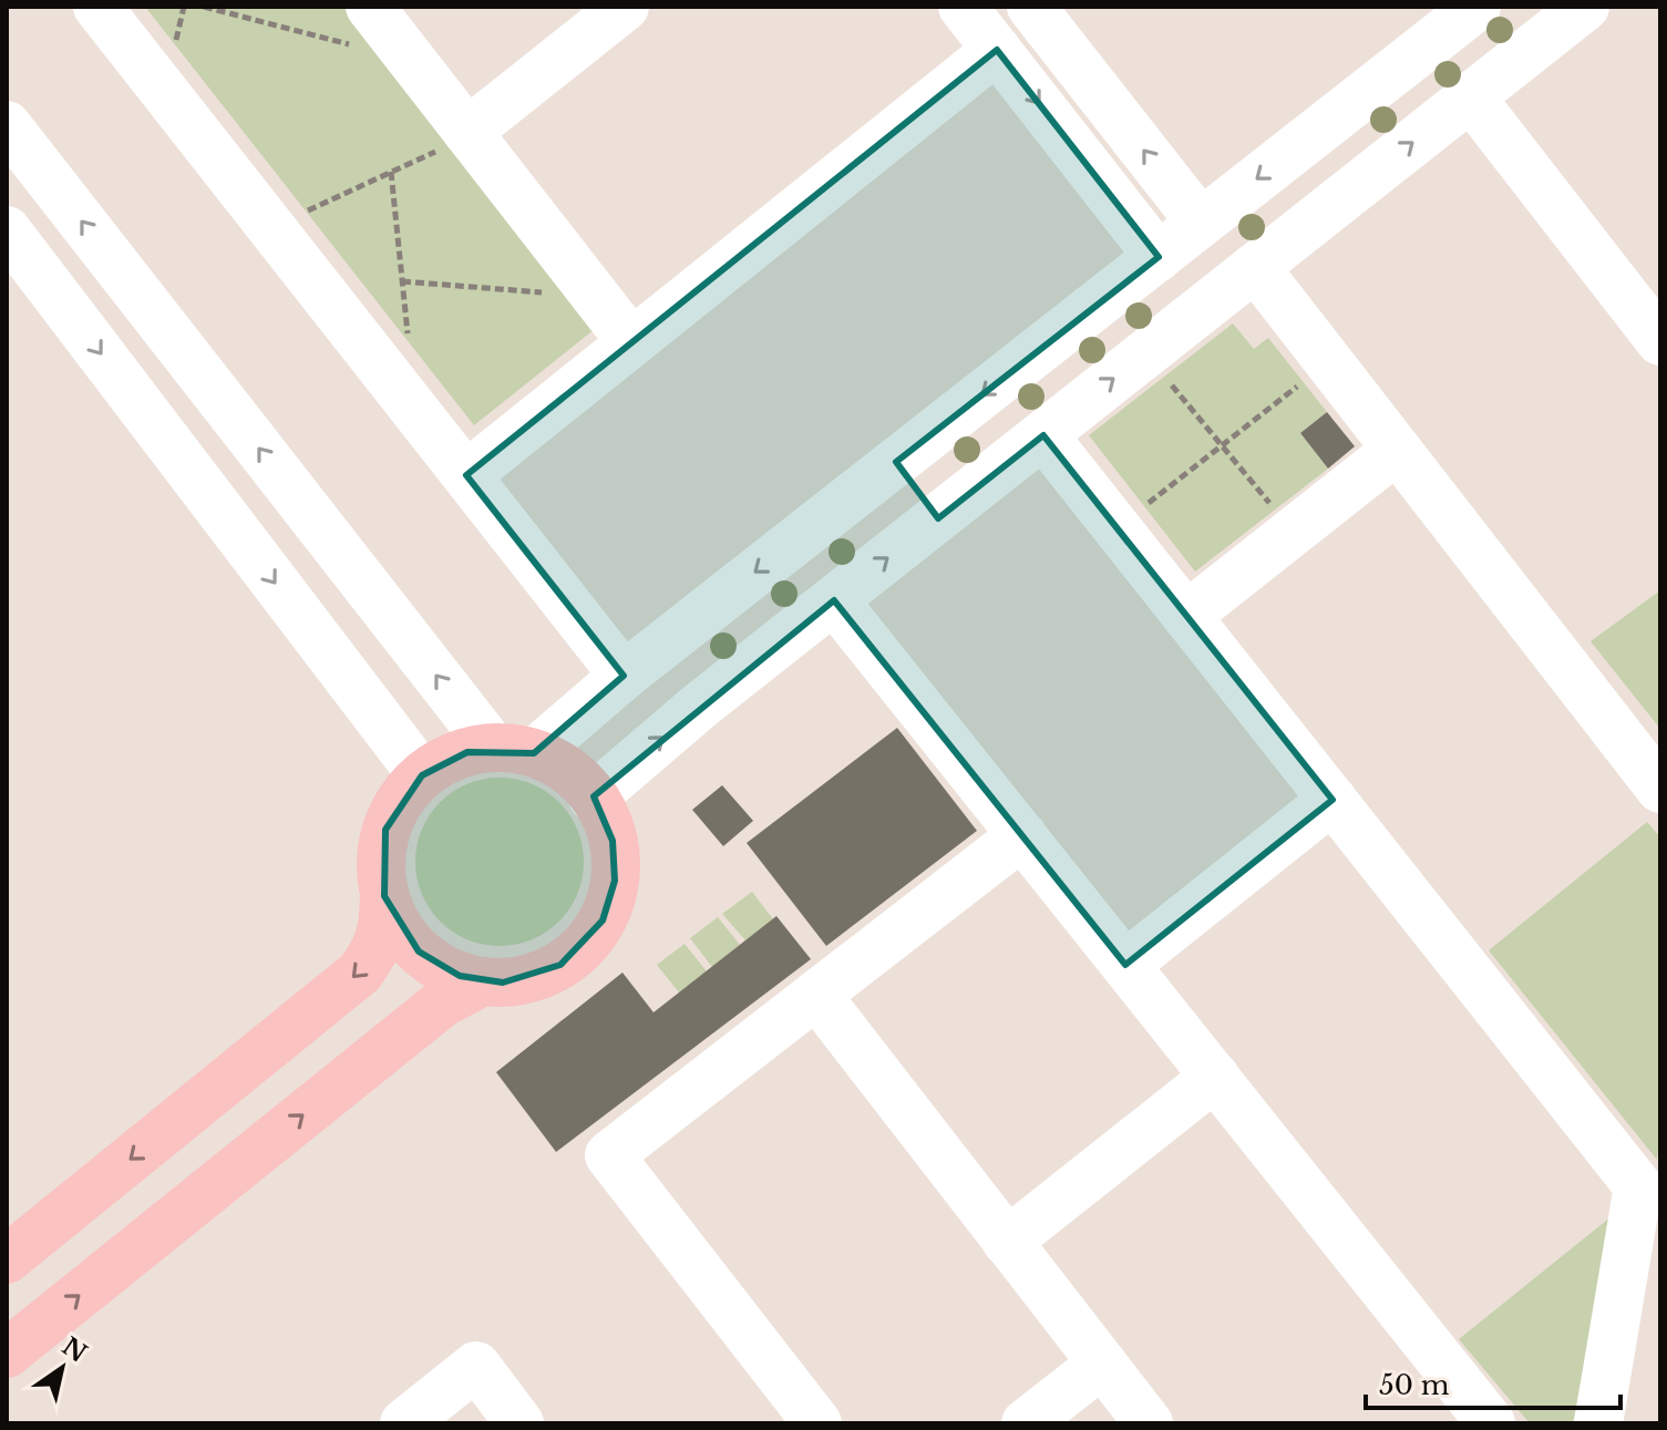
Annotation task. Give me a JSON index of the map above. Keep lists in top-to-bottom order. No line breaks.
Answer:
{"scale_bar":"50 m","north":"top right"}
